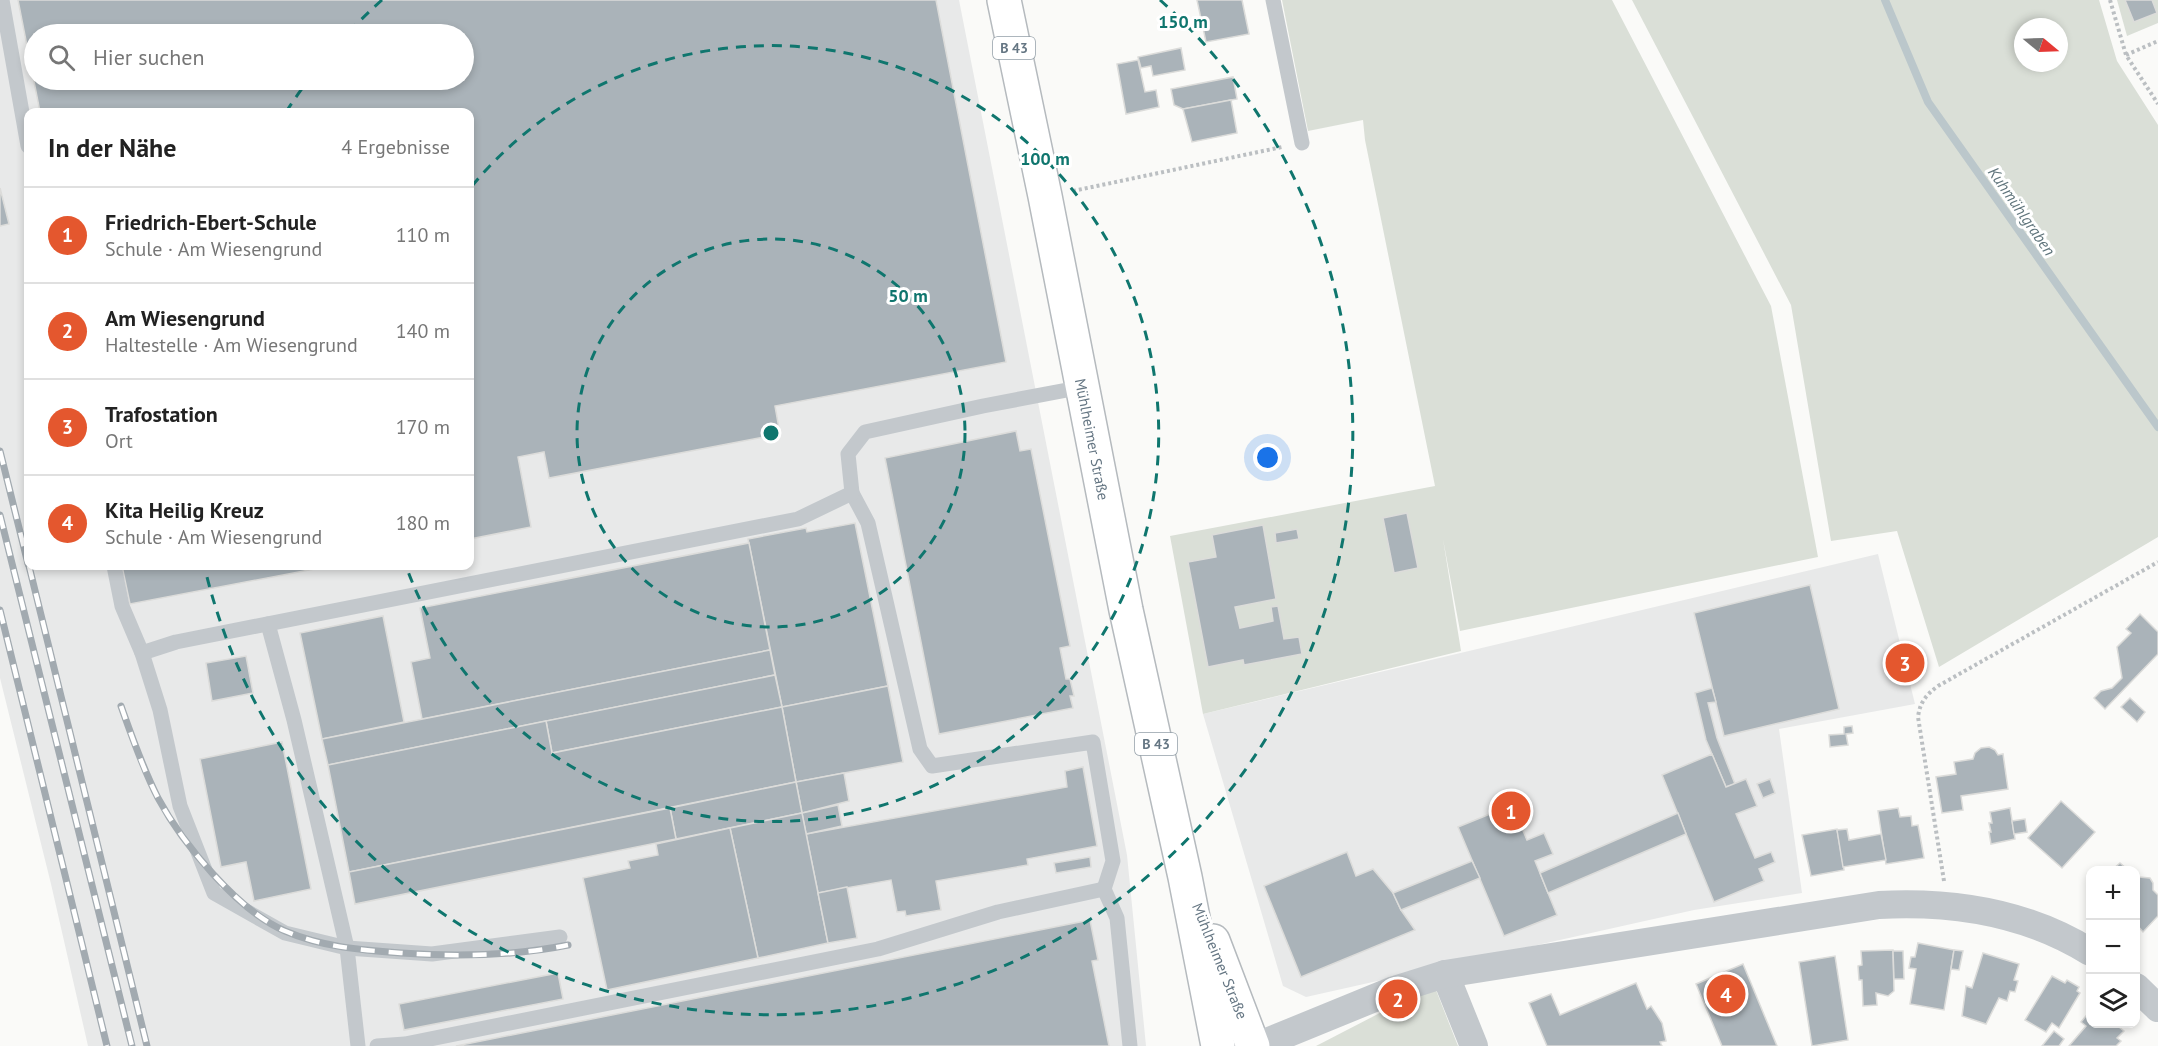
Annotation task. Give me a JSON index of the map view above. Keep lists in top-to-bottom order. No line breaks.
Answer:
{"streets":{"main road":["B 43","Mühlheimer Straße"]},"water":["Kuhmühlgraben"],"north":"right","page":{"search":"Hier suchen","heading":["In der Nähe","4 Ergebnisse"],"list":[{"mark":"1","name":"Friedrich-Ebert-Schule","note":"Schule · Am Wiesengrund","value":"110 m"},{"mark":"2","name":"Am Wiesengrund","note":"Haltestelle · Am Wiesengrund","value":"140 m"},{"mark":"3","name":"Trafostation","note":"Ort","value":"170 m"},{"mark":"4","name":"Kita Heilig Kreuz","note":"Schule · Am Wiesengrund","value":"180 m"}],"pins":["3","1","4","2"],"map_buttons":["+","−"]},"rings":["150 m","100 m","50 m"]}
